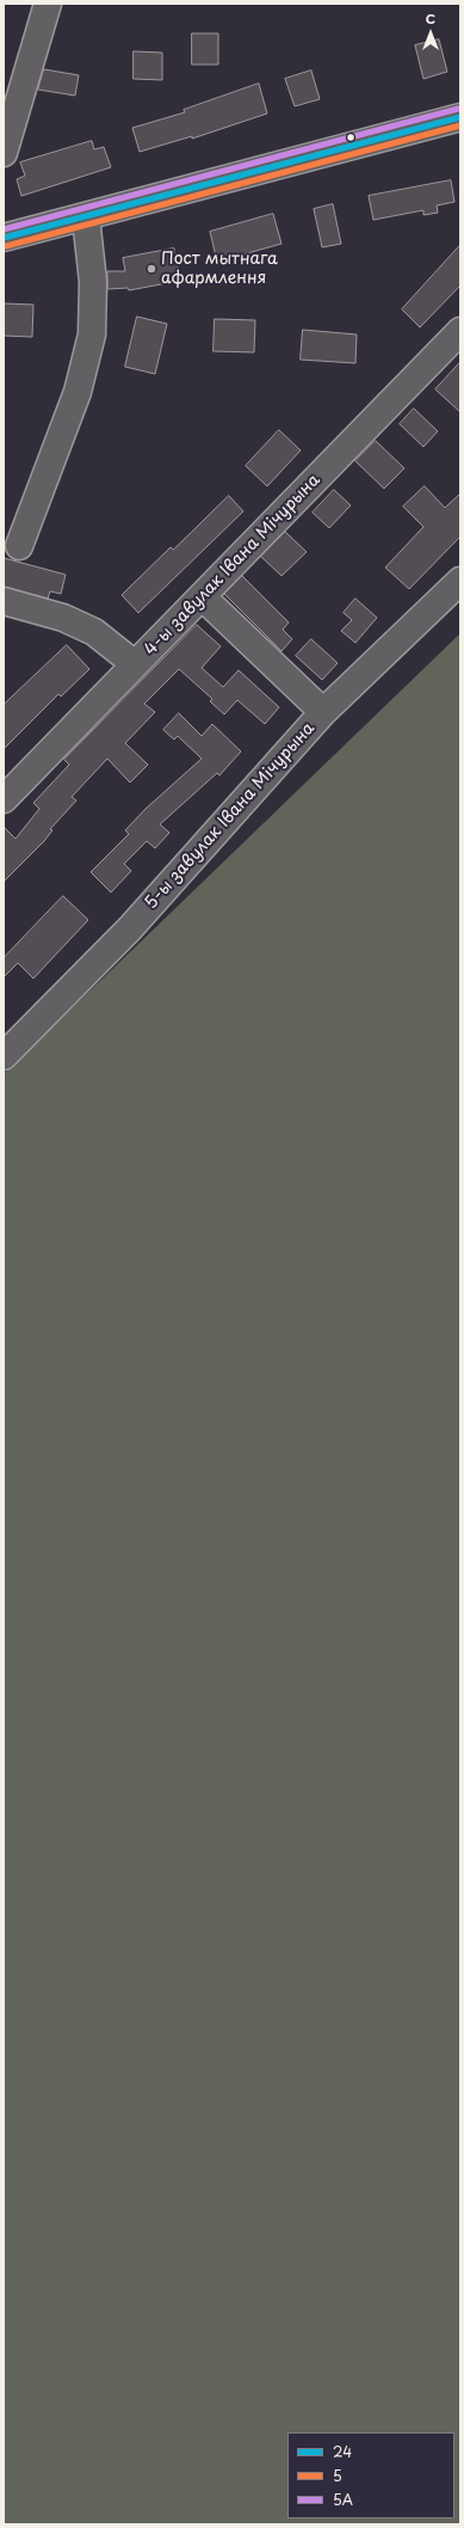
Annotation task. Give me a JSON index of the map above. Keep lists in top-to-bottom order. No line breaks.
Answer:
{"streets":{"street":["4-ы завулак Івана Мічурына","5-ы завулак Івана Мічурына"]},"places":["Пост мытнага афармлення"],"lines":["transit line 5А","transit line 24","transit line 5"],"legend":["24","5","5А"],"north":"top"}
